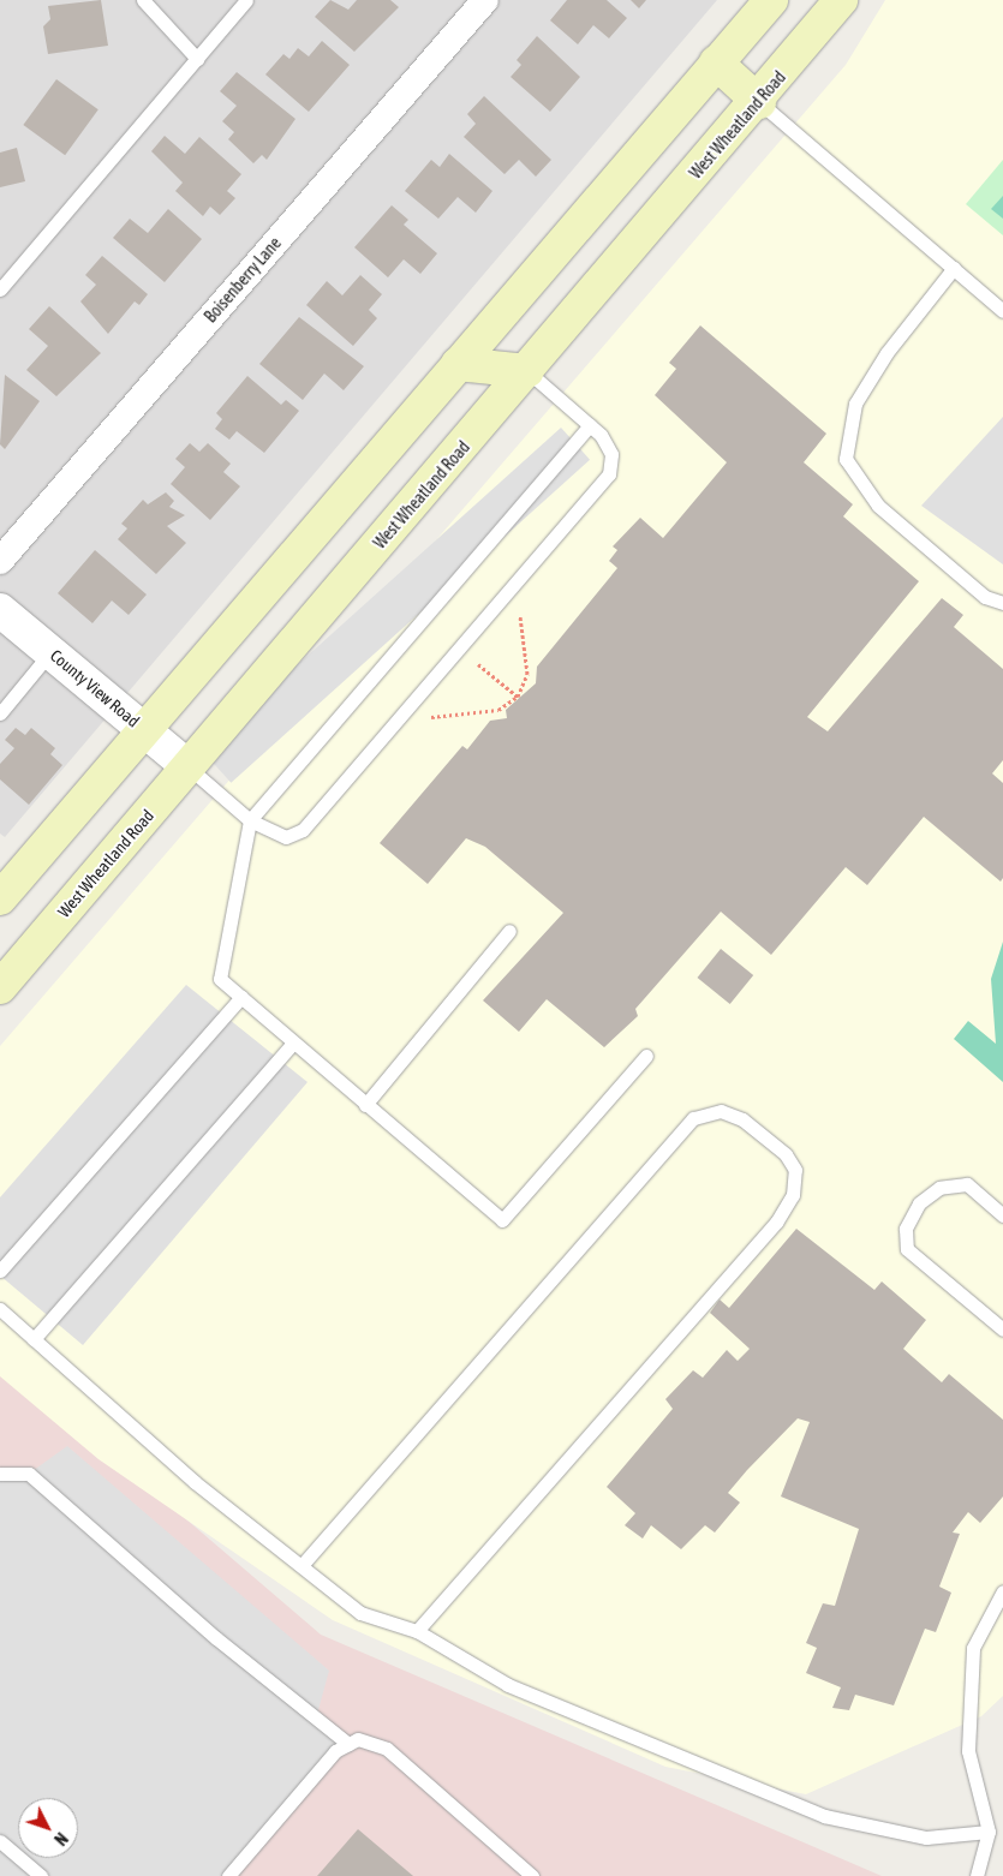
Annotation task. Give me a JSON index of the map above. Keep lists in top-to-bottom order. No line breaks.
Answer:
{"streets":{"main road":["West Wheatland Road"],"street":["Boisenberry Lane","County View Road"]},"crossings":[["West Wheatland Road","County View Road"]],"north":"bottom right"}
